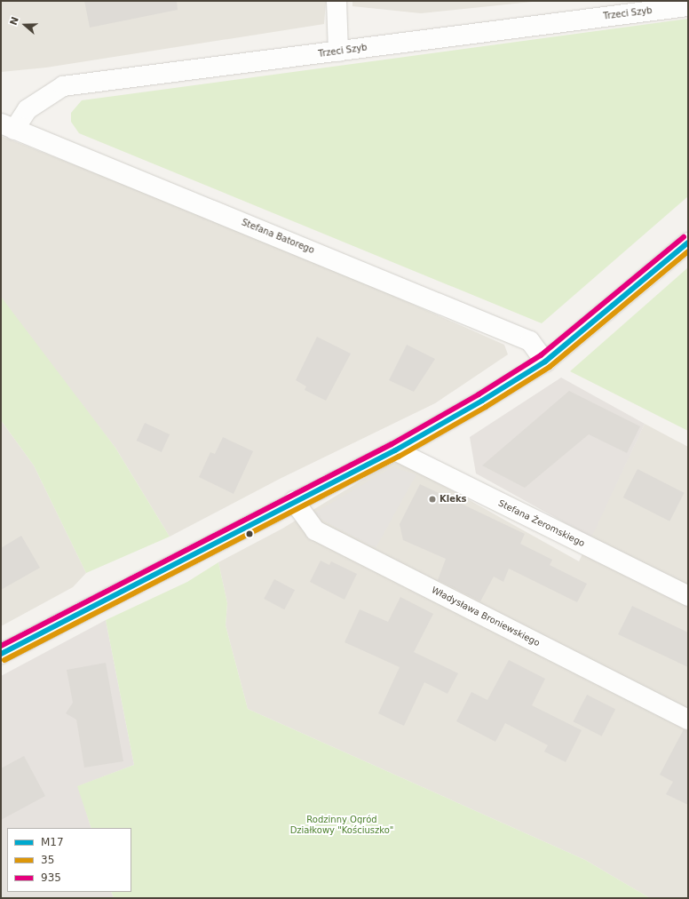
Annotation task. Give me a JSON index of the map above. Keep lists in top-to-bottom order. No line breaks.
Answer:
{"streets":{"street":["Trzeci Szyb","Stefana Batorego","Stefana Żeromskiego","Władysława Broniewskiego"]},"crossings":[["Trzeci Szyb","Stefana Batorego"]],"parks":["Rodzinny Ogród Działkowy \"Kościuszko\""],"places":["Kleks"],"lines":["transit line 935","transit line M17","transit line 35"],"legend":["M17","35","935"],"north":"left"}
